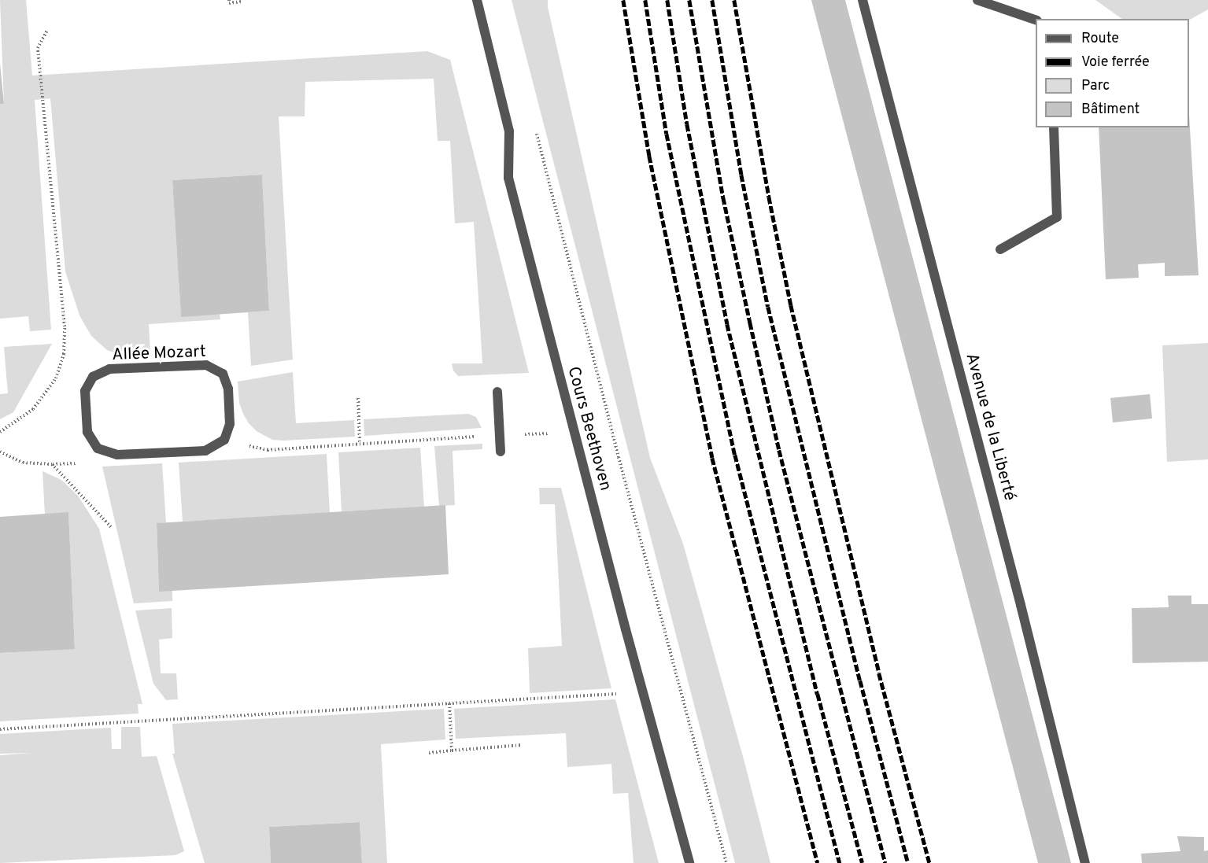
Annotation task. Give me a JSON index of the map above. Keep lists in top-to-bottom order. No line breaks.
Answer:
{"streets":{"street":["Allée Mozart","Avenue de la Liberté","Cours Beethoven"]},"legend":["Route","Voie ferrée","Parc","Bâtiment"]}
